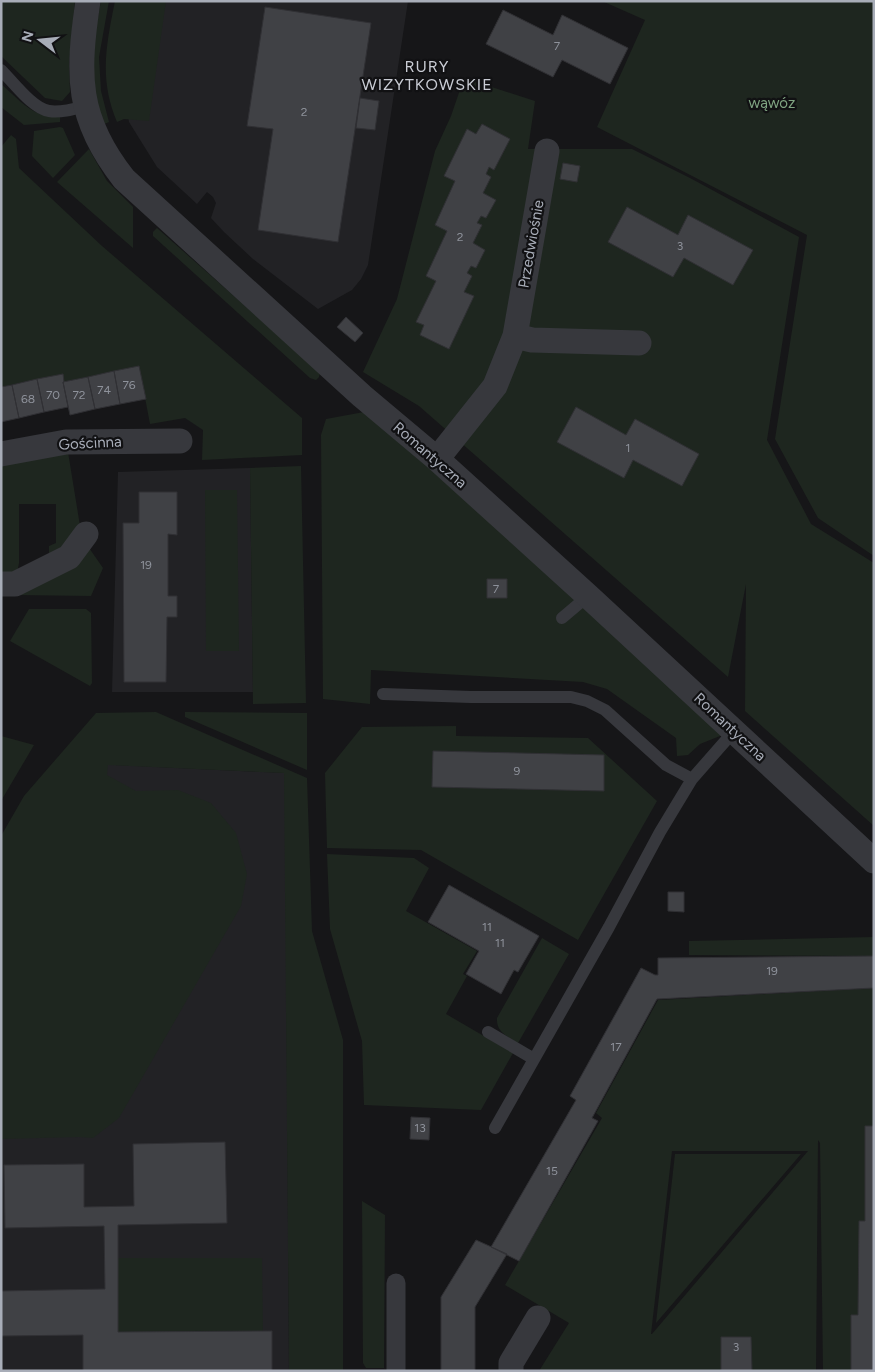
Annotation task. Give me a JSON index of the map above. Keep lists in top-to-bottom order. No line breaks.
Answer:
{"streets":{"street":["Przedwiośnie","Gościnna","Romantyczna"]},"crossings":[["Przedwiośnie","Romantyczna"]],"districts":["RURY WIZYTKOWSKIE"],"parks":["wąwóz"],"house_numbers":["7","2","2","3","76","74","70","72","68","1","19","7","9","11","11","19","17","13","15","3"],"north":"left"}
